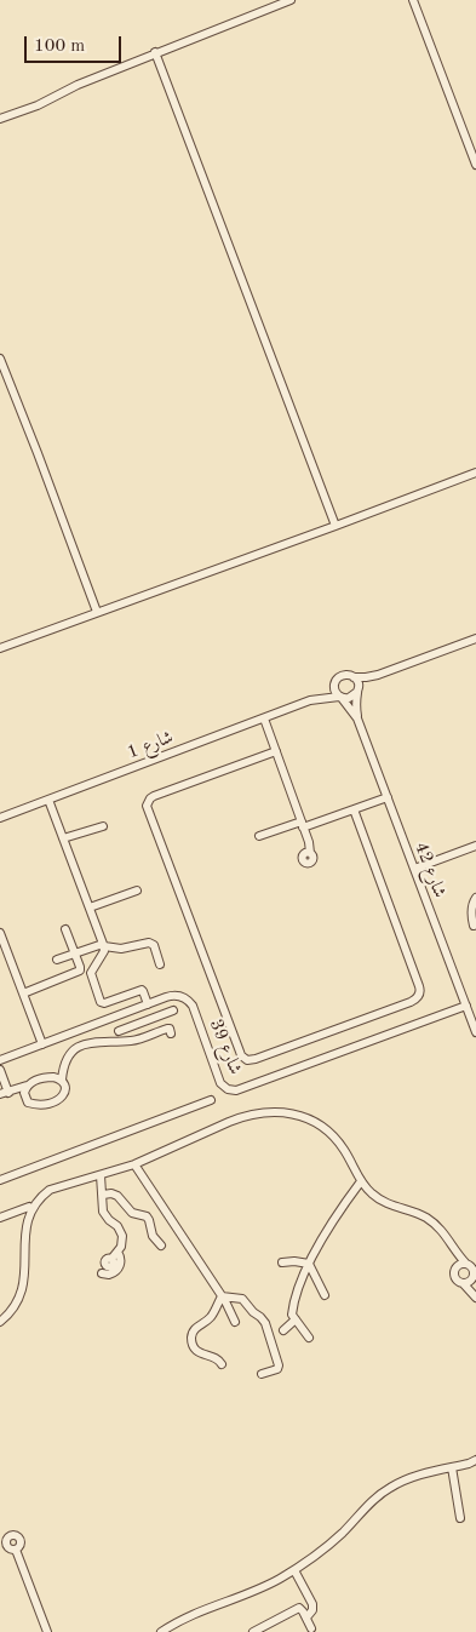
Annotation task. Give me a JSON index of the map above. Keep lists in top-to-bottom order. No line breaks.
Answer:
{"streets":{"street":["شارع 1","شارع 42","شارع 39"]},"crossings":[["شارع 1","شارع 42"],["شارع 42","شارع 39"]],"scale_bar":"100 m"}
